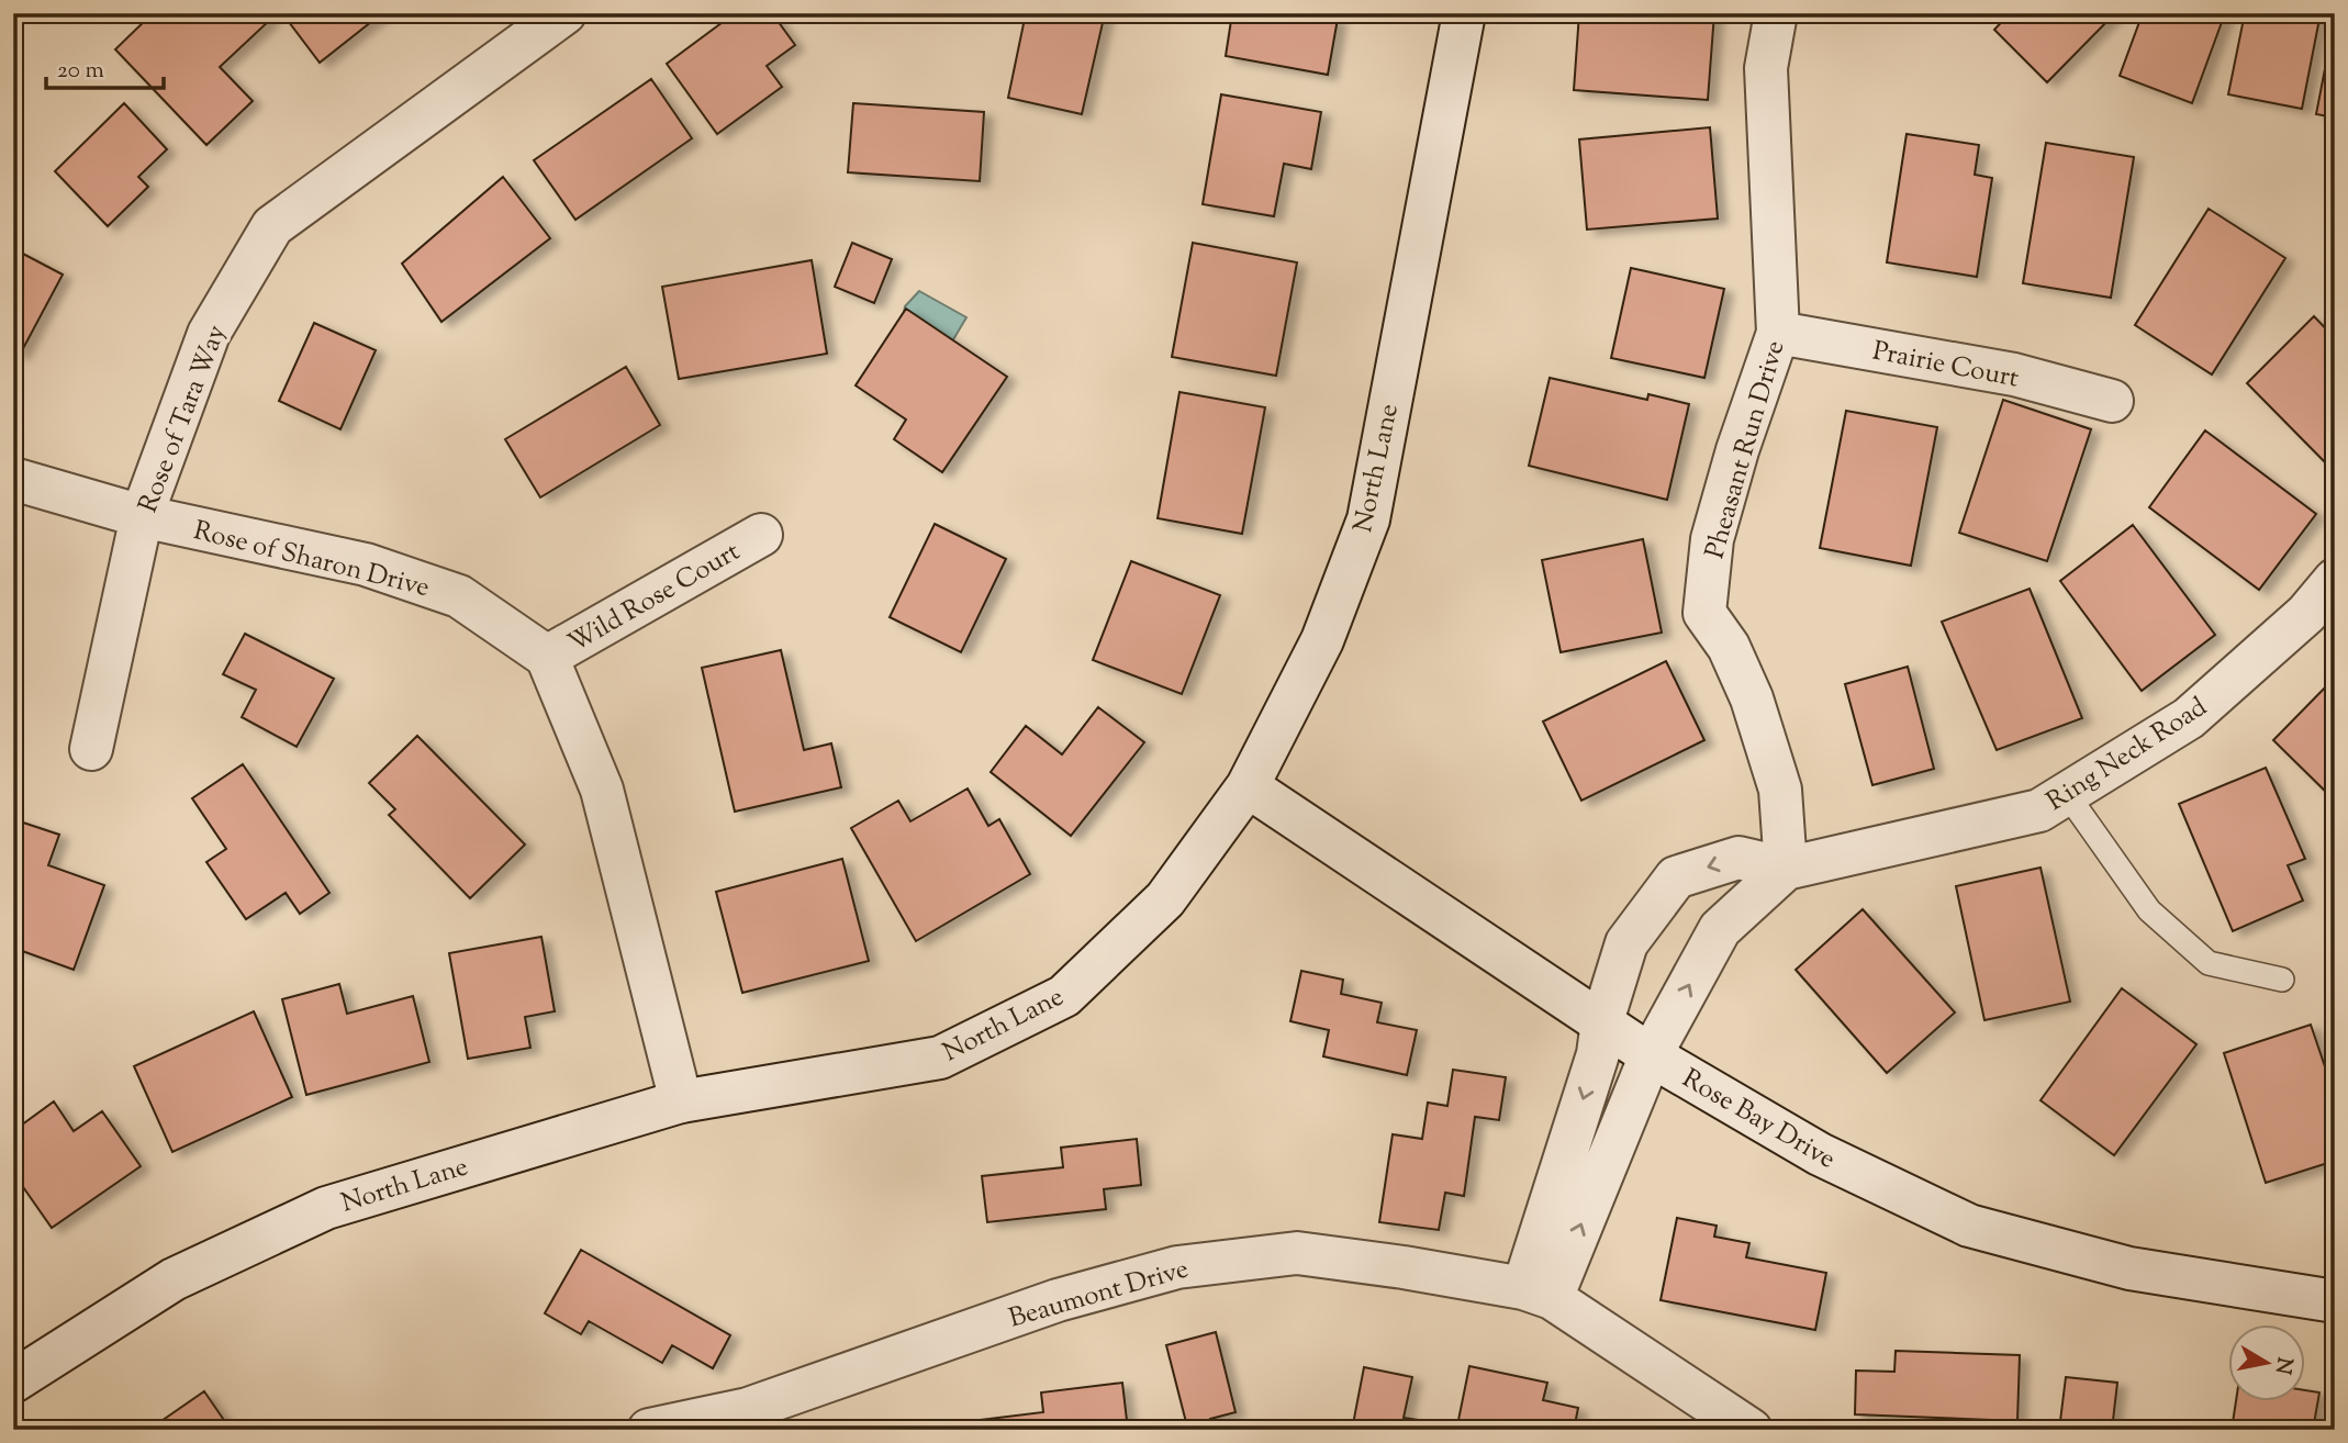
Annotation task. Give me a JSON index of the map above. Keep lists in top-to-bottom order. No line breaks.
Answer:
{"streets":{"street":["Prairie Court","Rose of Tara Way","Pheasant Run Drive","North Lane","Rose of Sharon Drive","Wild Rose Court","Ring Neck Road","Rose Bay Drive","Beaumont Drive"]},"crossings":[["Prairie Court","Pheasant Run Drive"],["Rose of Tara Way","Rose of Sharon Drive"],["Pheasant Run Drive","Ring Neck Road"],["North Lane","Rose Bay Drive"],["Rose of Sharon Drive","Wild Rose Court"],["Ring Neck Road","Rose Bay Drive"],["Ring Neck Road","Beaumont Drive"]],"scale_bar":"20 m","north":"right"}
